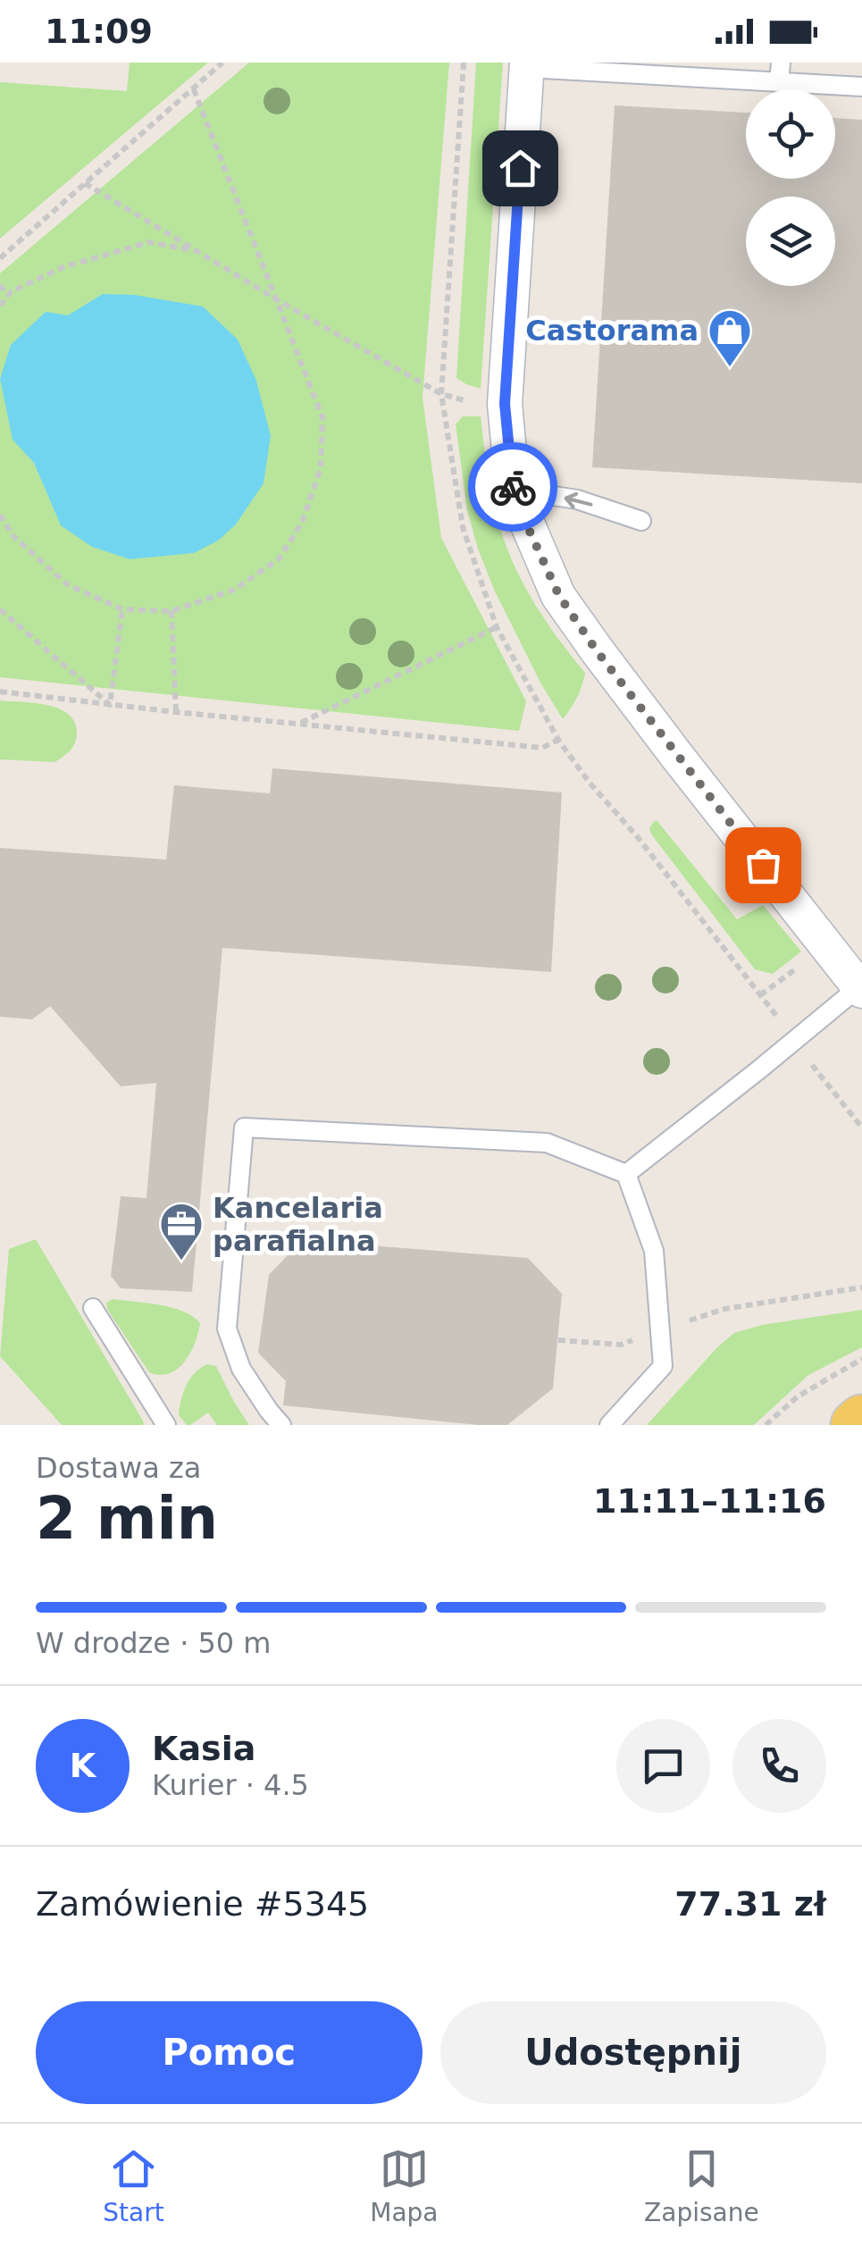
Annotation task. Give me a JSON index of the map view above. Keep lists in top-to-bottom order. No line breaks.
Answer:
{"places":{"shop":["Castorama"],"office":["Kancelaria parafialna"]},"page":{"status":"11:09","heading":["2 min","Dostawa za","11:11–11:16"],"panel":["Kasia","Kurier · 4.5","Zamówienie #5345","77.31 zł"],"bar":"W drodze · 50 m","round":"K","buttons":["Pomoc","Udostępnij"],"tabs":["Start","Mapa","Zapisane"]}}
